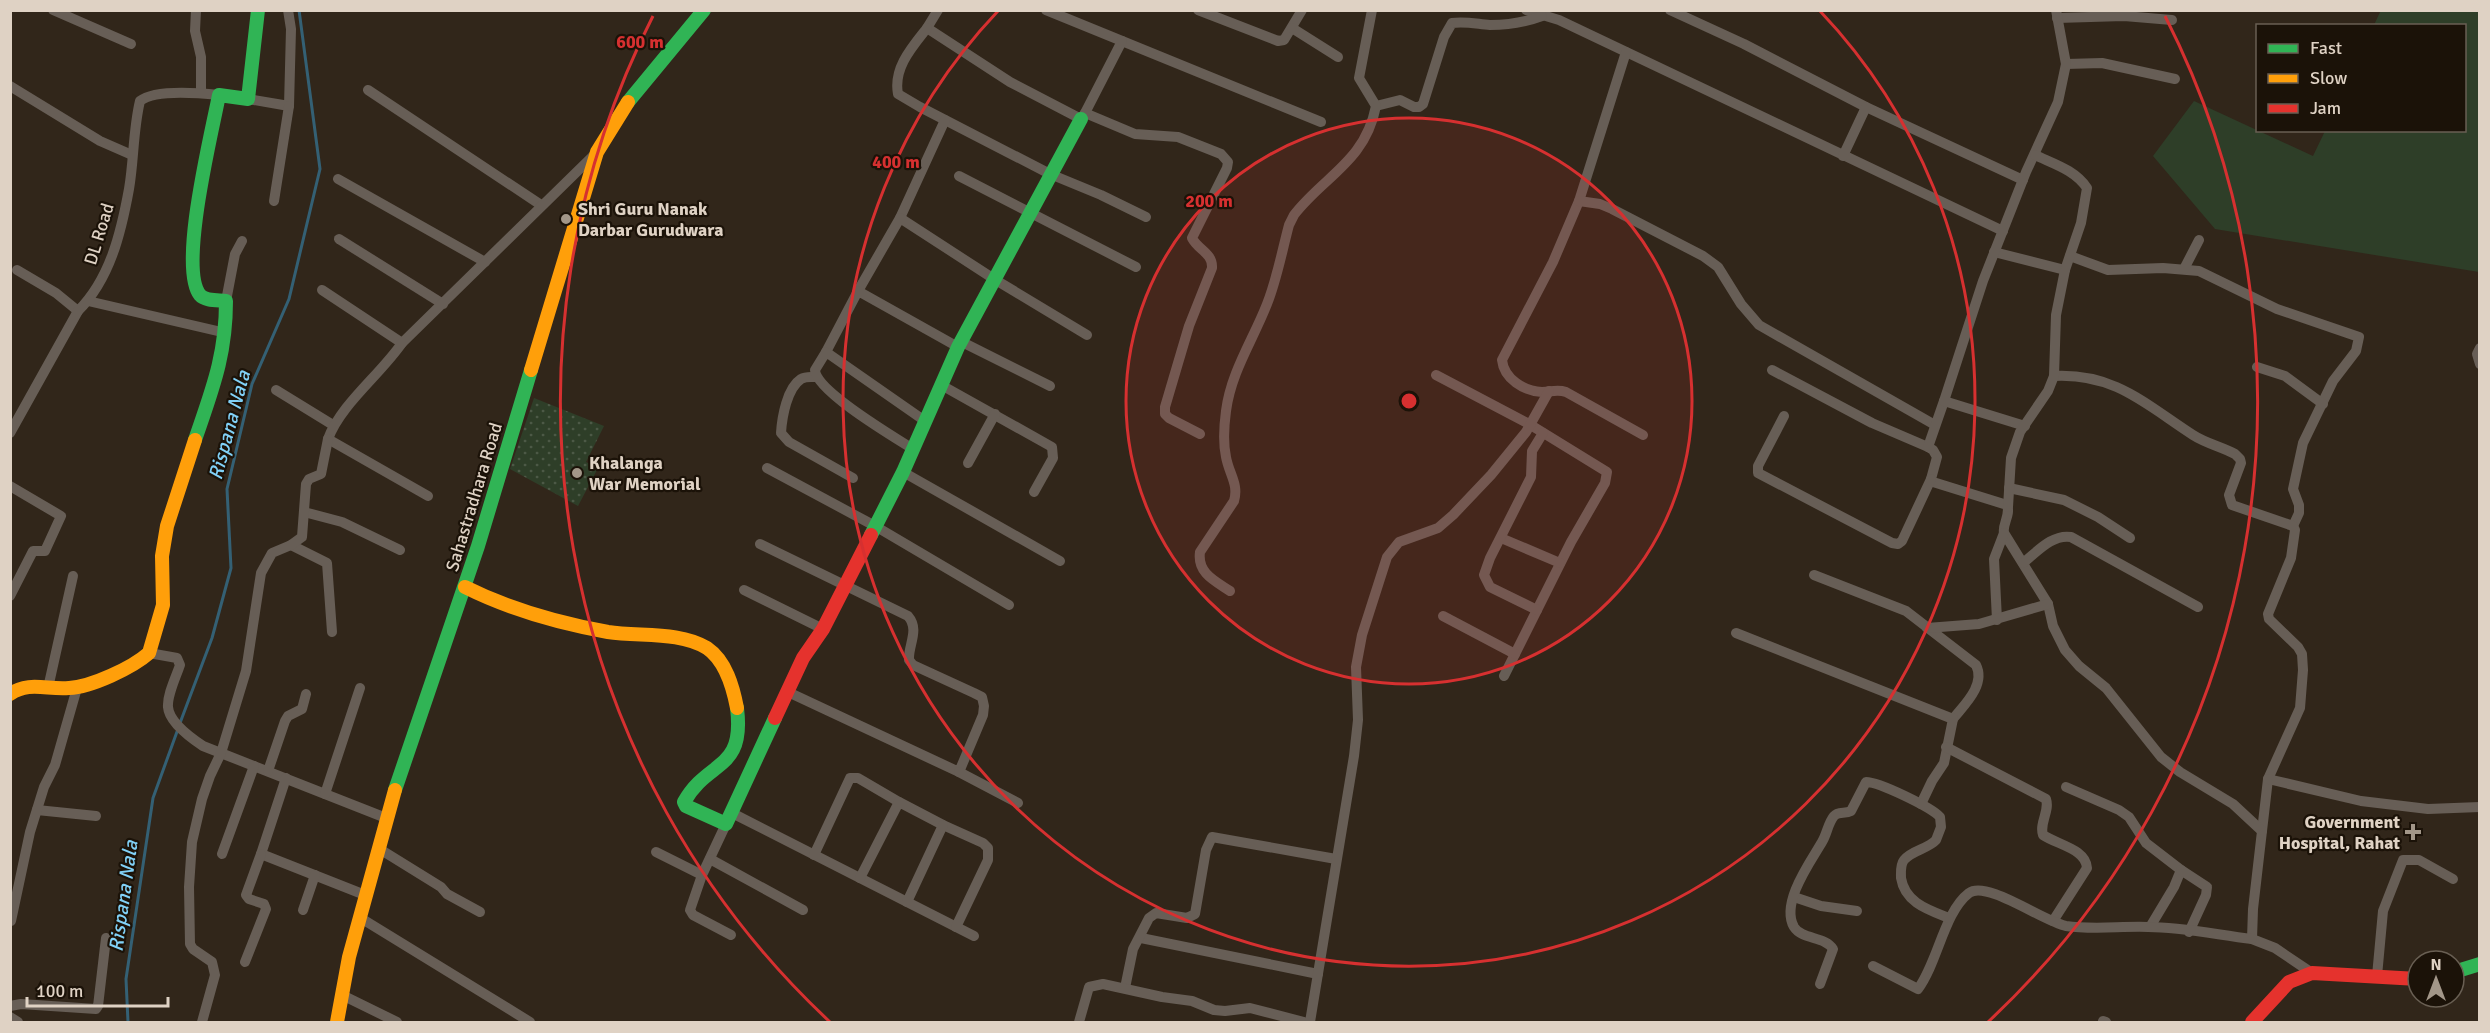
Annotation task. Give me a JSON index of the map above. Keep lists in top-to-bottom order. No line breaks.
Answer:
{"streets":{"street":["DL Road","Sahastradhara Road"]},"water":["Rispana Nala"],"places":{"other":["Shri Guru Nanak Darbar Gurudwara","Khalanga War Memorial"],"health":["Government Hospital, Rahat"]},"legend":["Fast","Slow","Jam"],"scale_bar":"100 m","north":"top","rings":["600 m","400 m","200 m"]}
